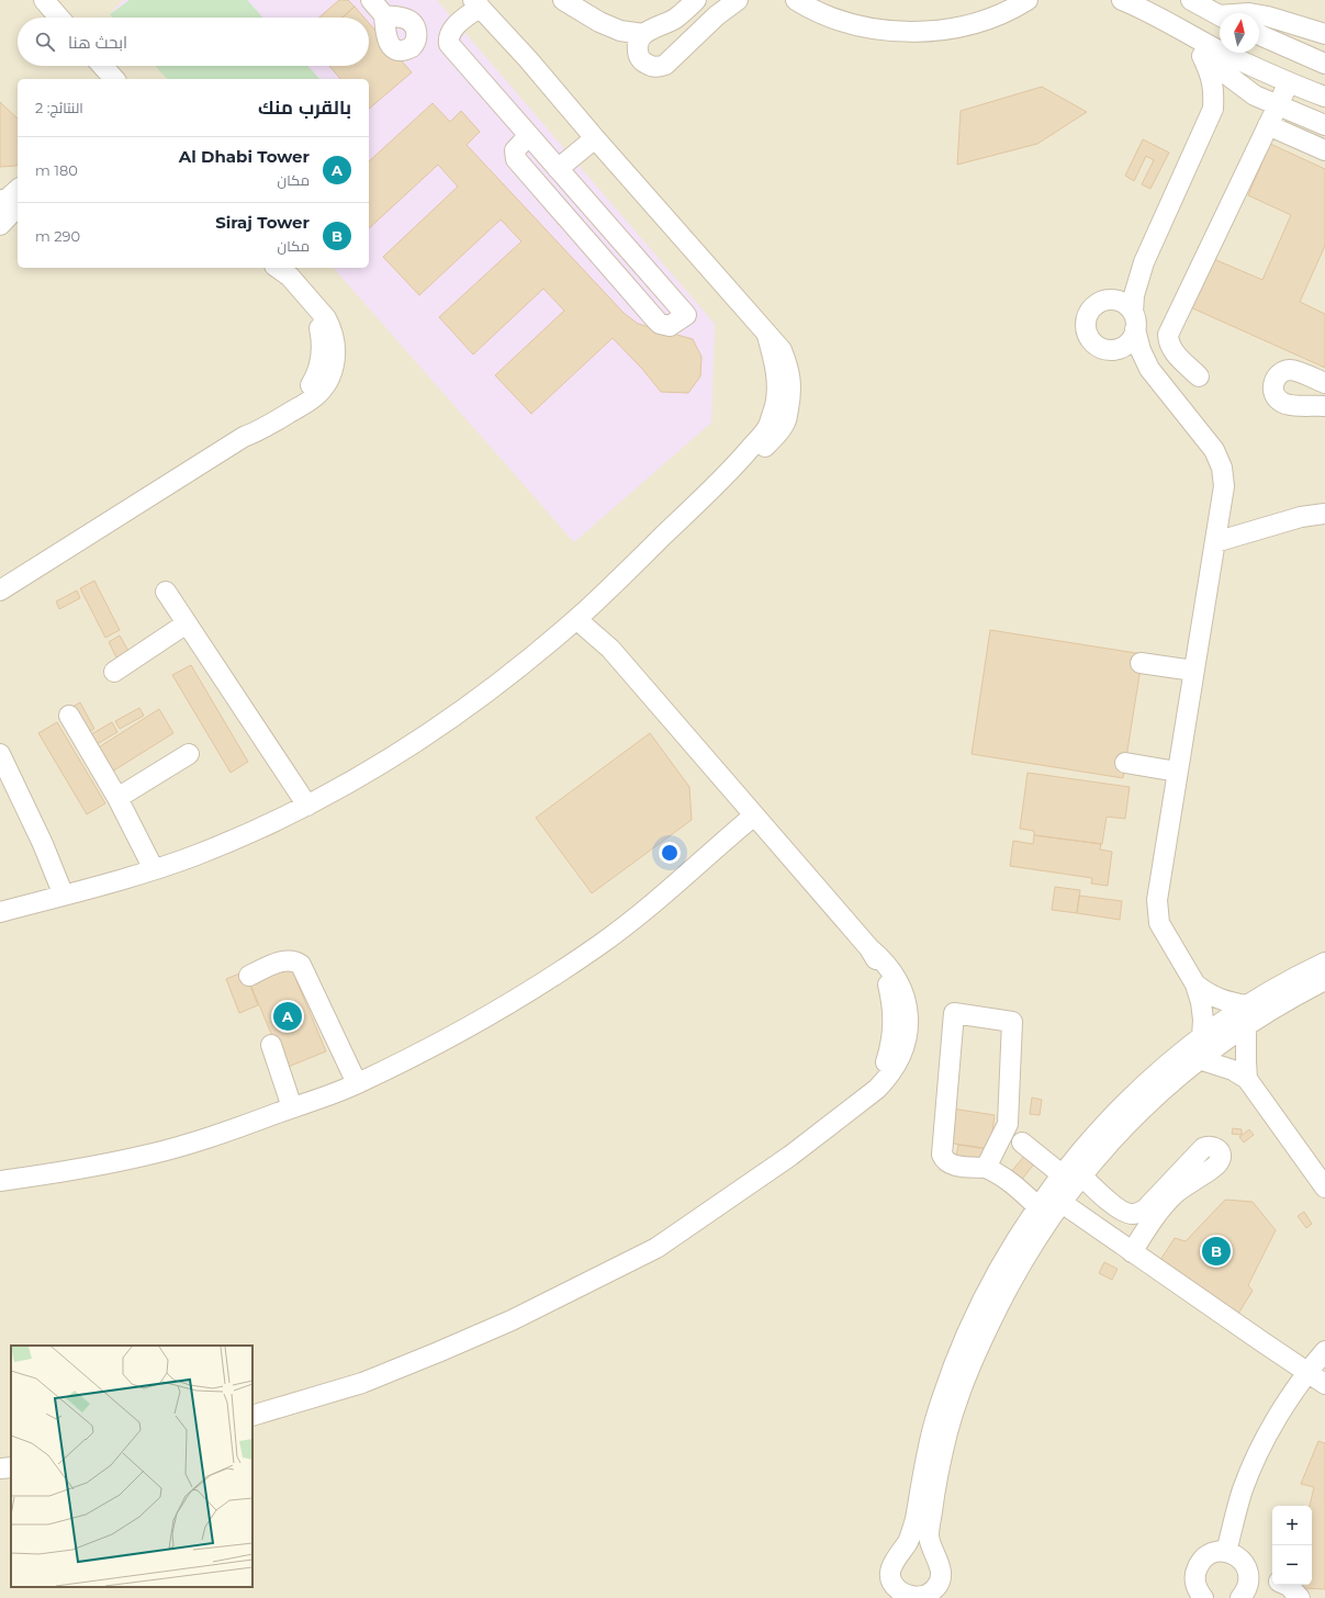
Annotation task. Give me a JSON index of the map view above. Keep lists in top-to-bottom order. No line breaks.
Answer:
{"north":"top","page":{"search":"ابحث هنا","heading":["بالقرب منك","النتائج: 2"],"list":[{"mark":"A","name":"Al Dhabi Tower","note":"مكان","value":"180 m"},{"mark":"B","name":"Siraj Tower","note":"مكان","value":"290 m"}],"pins":["A","B"],"map_buttons":["+","−"]}}
